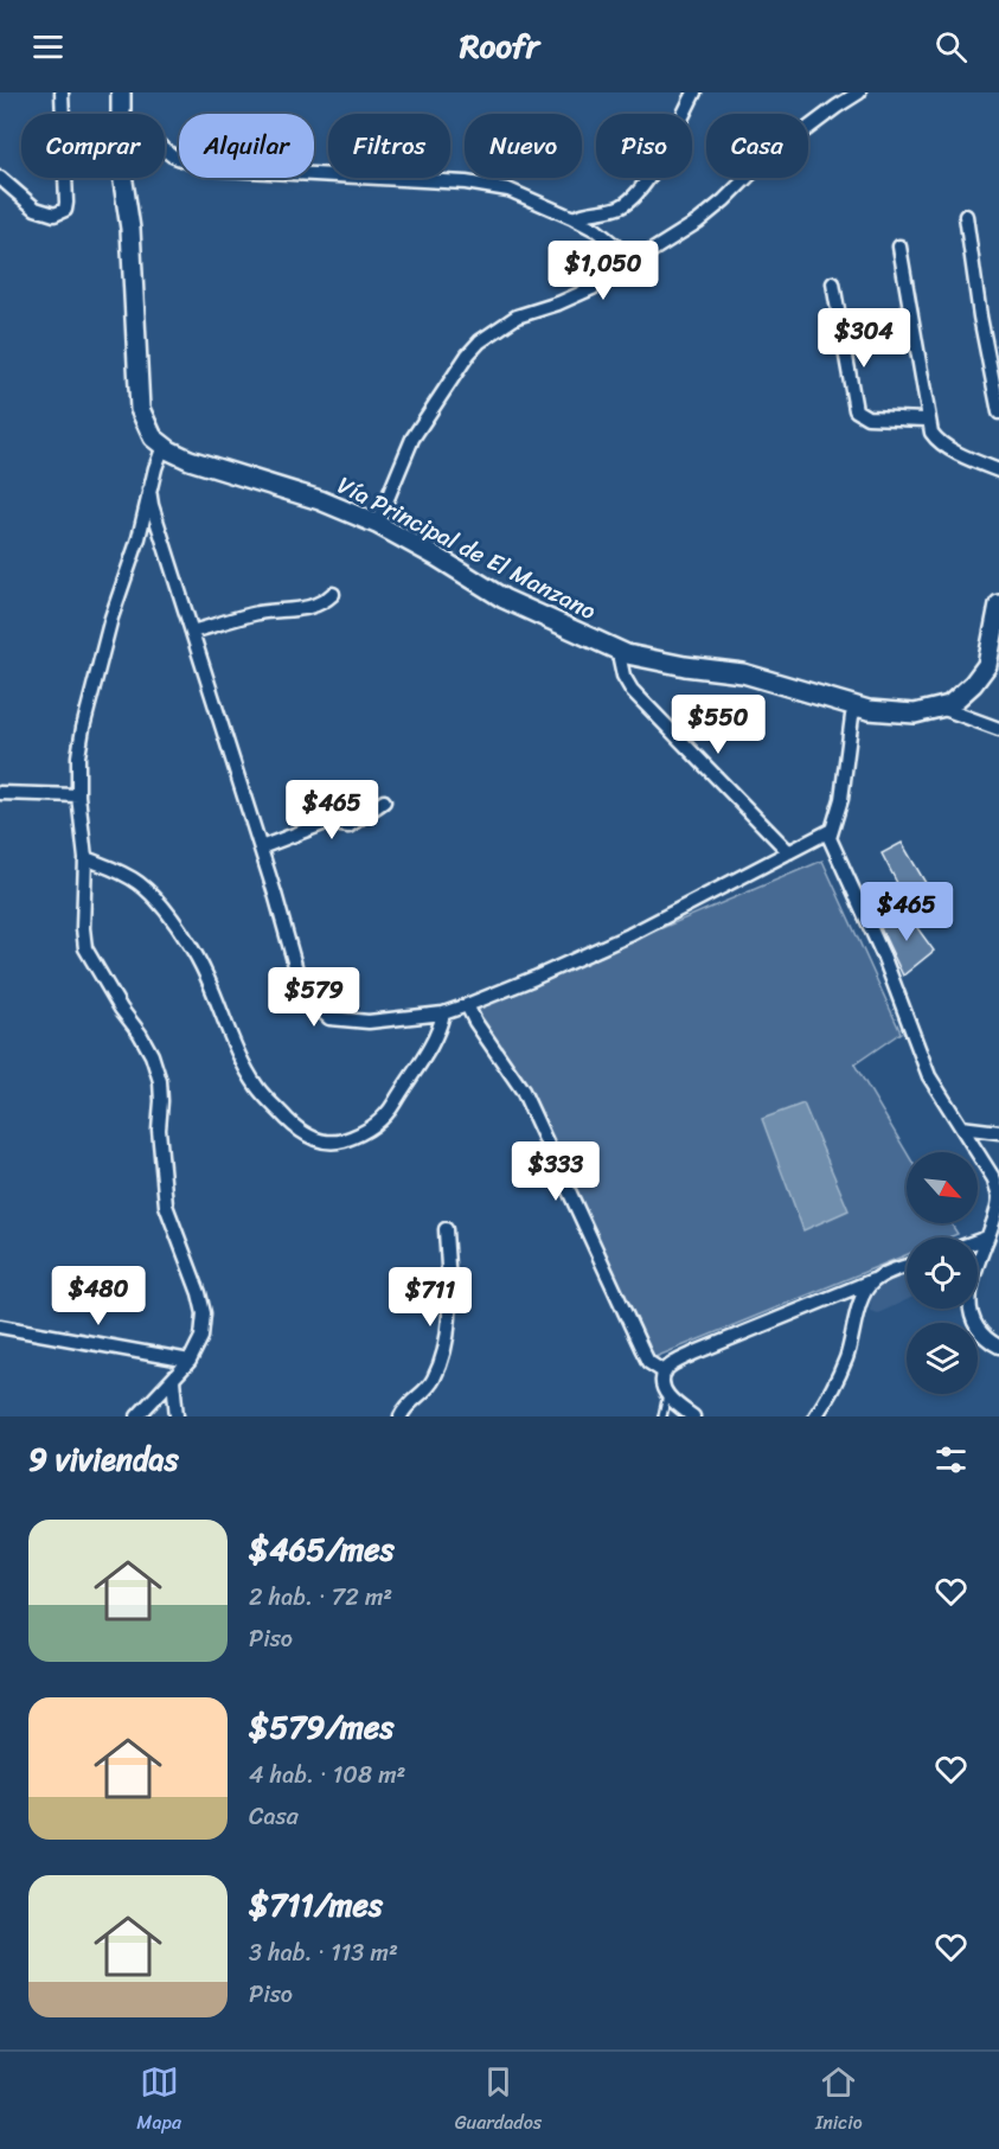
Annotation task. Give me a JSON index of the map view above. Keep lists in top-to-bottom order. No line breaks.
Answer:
{"streets":{"main road":["Vía Principal de El Manzano"]},"north":"bottom right","page":{"header":"Roofr","chip":["Comprar","Alquilar","Filtros","Nuevo","Piso","Casa"],"price":["$1,050","$304","$550","$465","$465","$579","$333","$480","$711"],"heading":"9 viviendas","list":[{"name":"$465/mes","note":"2 hab. · 72 m² · Piso"},{"name":"$579/mes","note":"4 hab. · 108 m² · Casa"},{"name":"$711/mes","note":"3 hab. · 113 m² · Piso"}],"tabs":["Mapa","Guardados","Inicio"]}}
